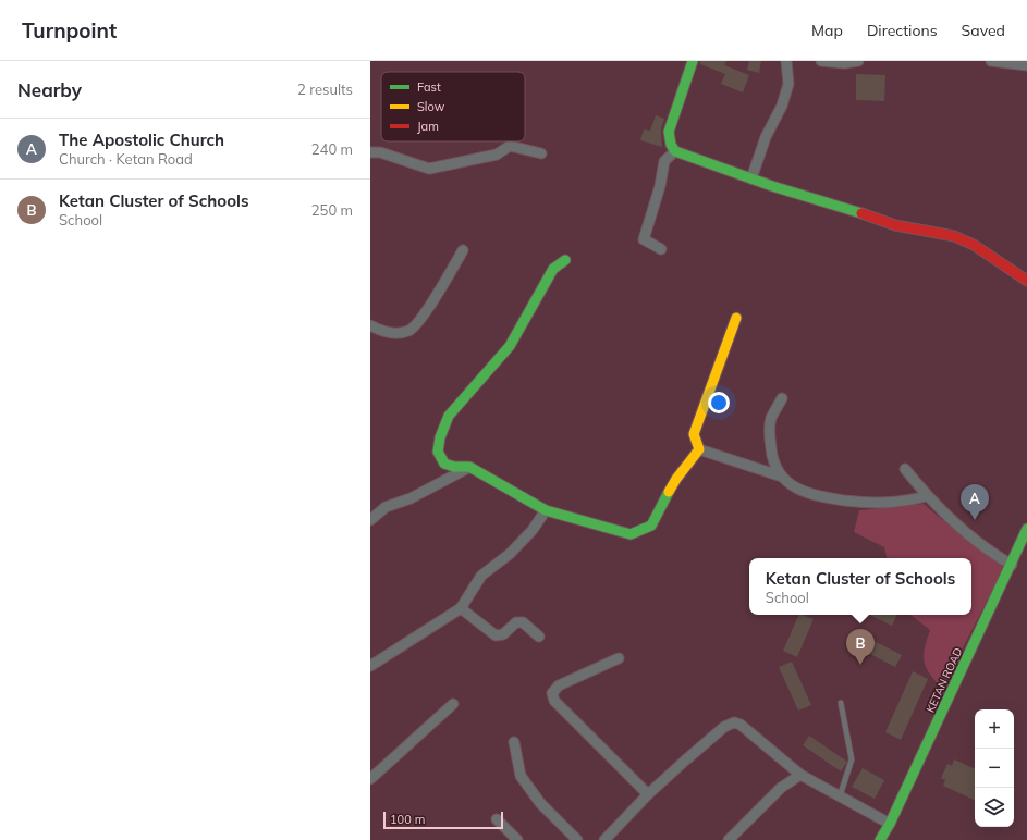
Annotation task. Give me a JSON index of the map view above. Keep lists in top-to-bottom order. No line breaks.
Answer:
{"streets":{"street":["KETAN ROAD"]},"legend":["Fast","Slow","Jam"],"scale_bar":"100 m","page":{"header":"Turnpoint","nav":["Map","Directions","Saved"],"heading":["Nearby","2 results"],"list":[{"mark":"A","name":"The Apostolic Church","note":"Church · Ketan Road","value":"240 m"},{"mark":"B","name":"Ketan Cluster of Schools","note":"School","value":"250 m"}],"pins":["A","B"],"popup":["Ketan Cluster of Schools","School"],"map_buttons":["+","−"],"scale":"100 m"}}
